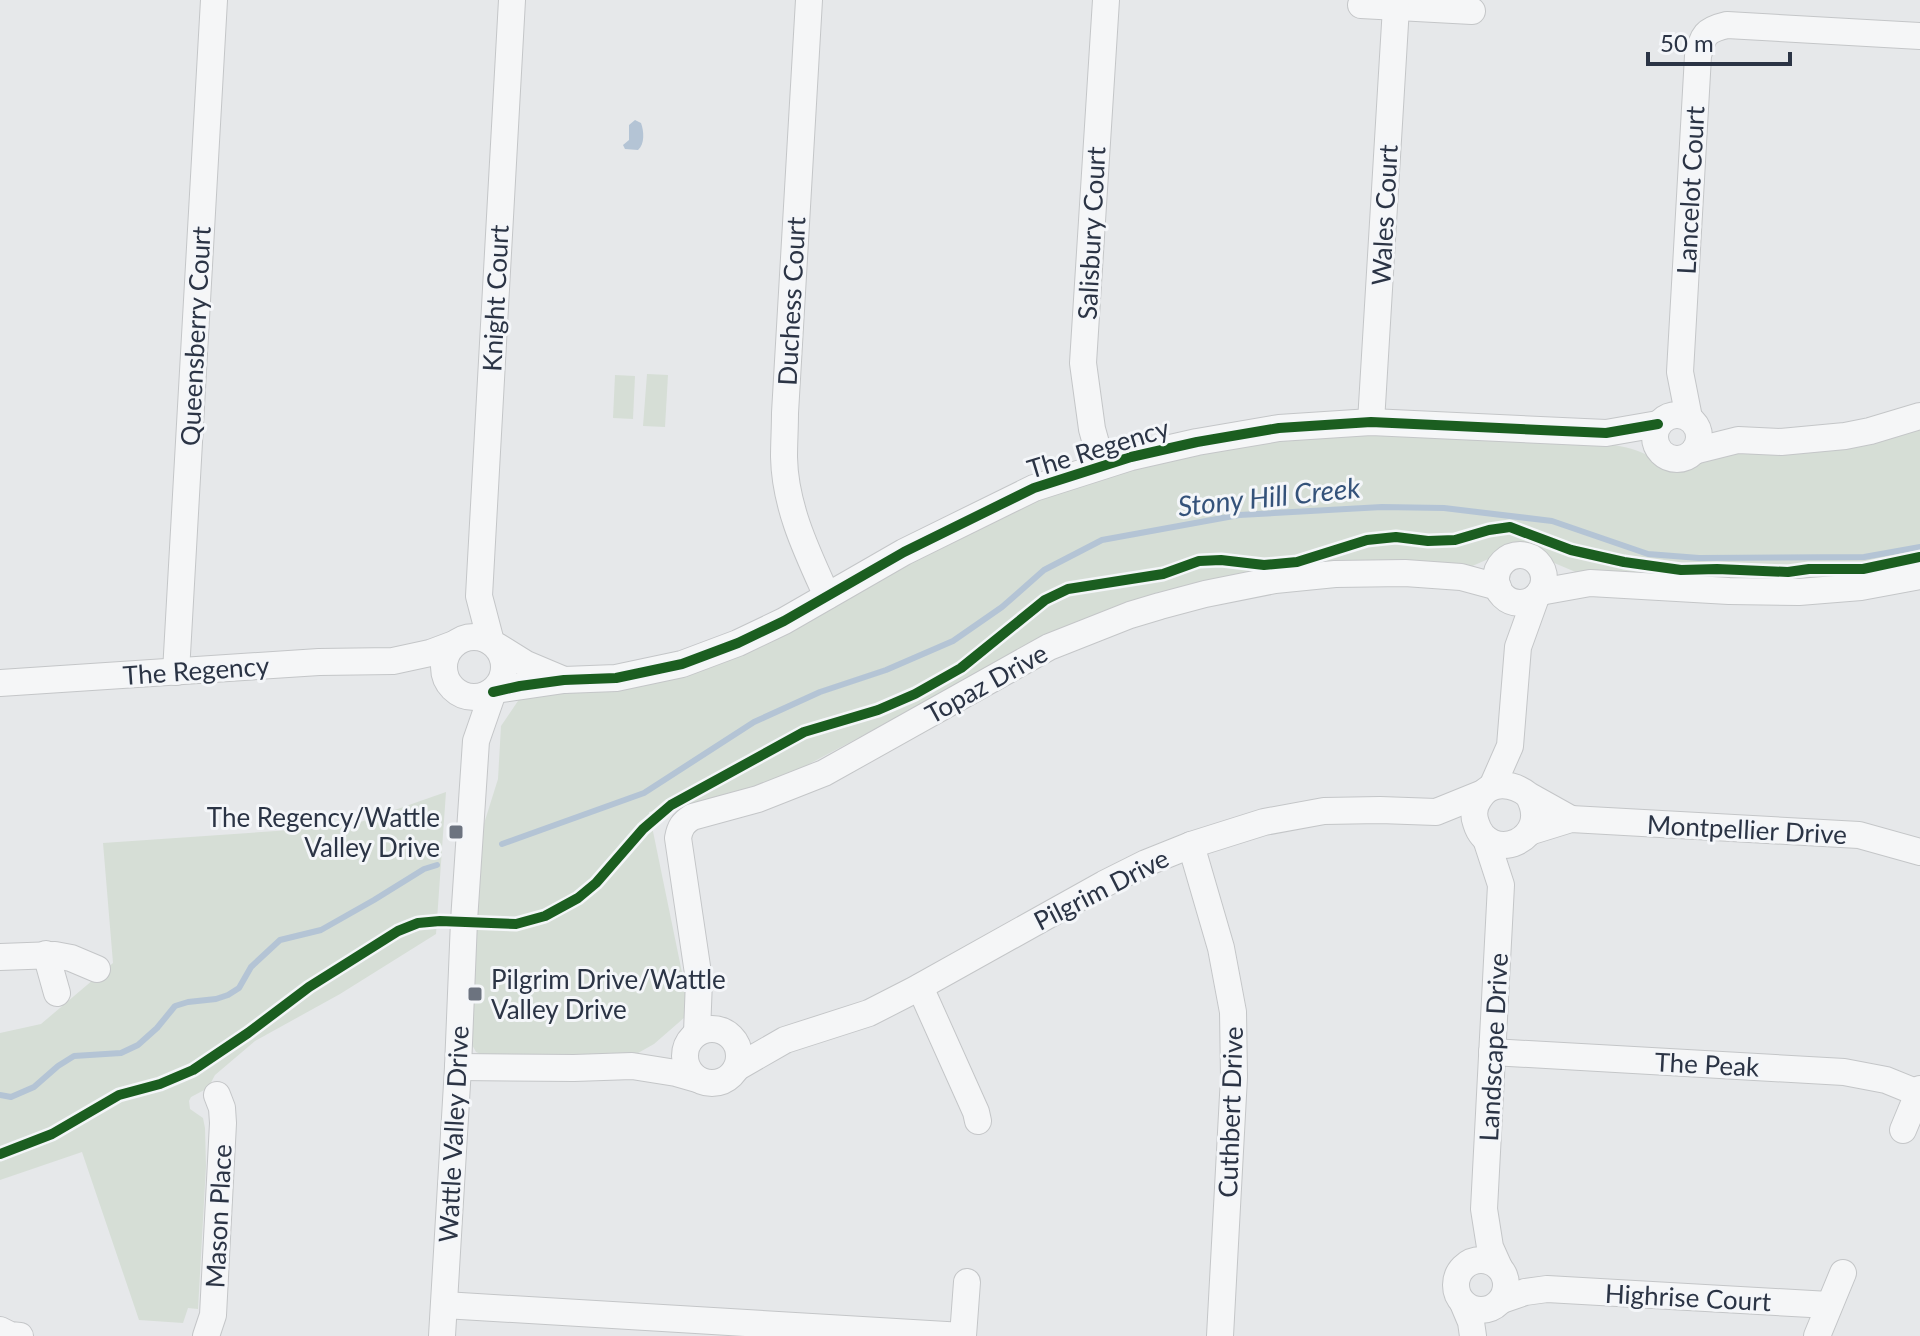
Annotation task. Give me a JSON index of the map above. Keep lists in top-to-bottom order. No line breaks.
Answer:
{"streets":{"street":["Lancelot Court","Wales Court","Salisbury Court","Knight Court","Duchess Court","Queensberry Court","The Regency","Topaz Drive","Montpellier Drive","Pilgrim Drive","Landscape Drive","The Peak","Cuthbert Drive","Wattle Valley Drive","Mason Place","Highrise Court"]},"crossings":[["Lancelot Court","The Regency"],["Wales Court","The Regency"],["Salisbury Court","The Regency"],["Knight Court","The Regency"],["Knight Court","Wattle Valley Drive"],["Duchess Court","The Regency"],["Queensberry Court","The Regency"],["The Regency","Wattle Valley Drive"],["Topaz Drive","Pilgrim Drive"],["Montpellier Drive","Pilgrim Drive"],["Montpellier Drive","Landscape Drive"],["Pilgrim Drive","Landscape Drive"],["Pilgrim Drive","Cuthbert Drive"],["Pilgrim Drive","Wattle Valley Drive"],["Landscape Drive","The Peak"],["Landscape Drive","Highrise Court"]],"water":["Stony Hill Creek"],"places":{"transit":["The Regency/Wattle Valley Drive","Pilgrim Drive/Wattle Valley Drive"]},"scale_bar":"50 m"}
